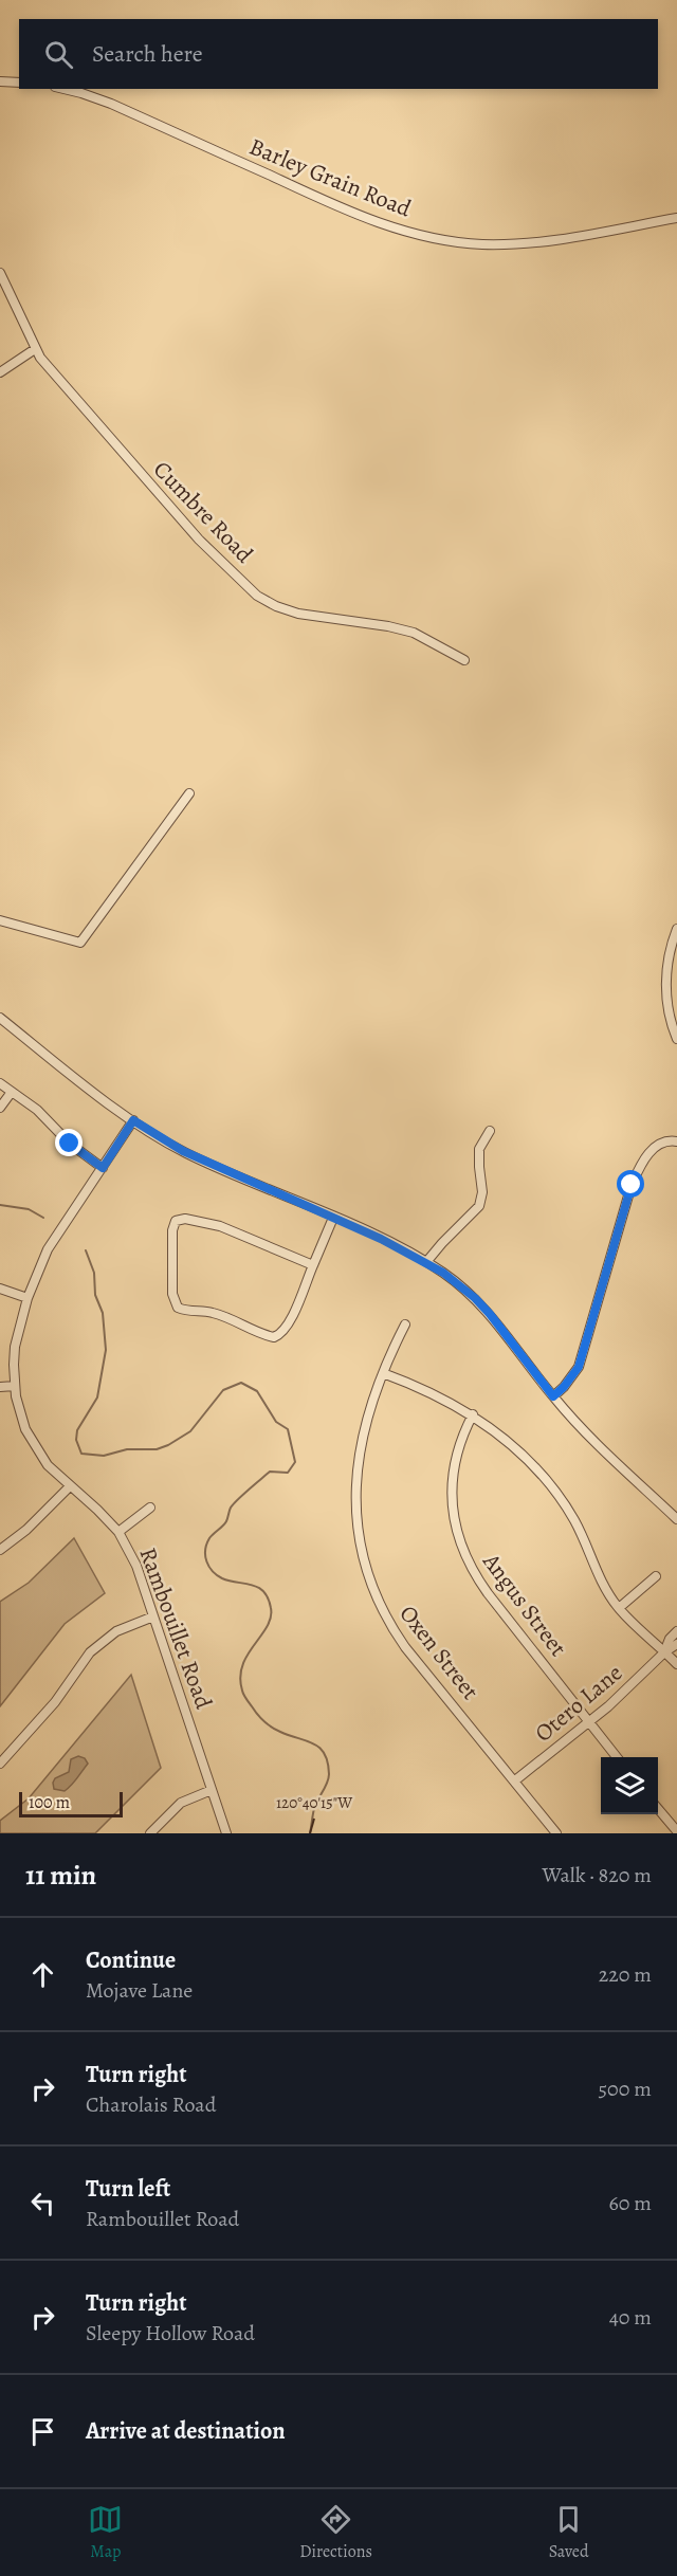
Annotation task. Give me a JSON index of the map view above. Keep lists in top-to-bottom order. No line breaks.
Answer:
{"streets":{"street":["Barley Grain Road","Cumbre Road","Angus Street","Rambouillet Road","Oxen Street","Otero Lane"]},"crossings":[["Angus Street","Otero Lane"],["Oxen Street","Otero Lane"]],"scale_bar":"100 m","page":{"search":"Search here","scale":"100 m","heading":["11 min","Walk · 820 m"],"list":[["Continue","Mojave Lane","220 m"],["Turn right","Charolais Road","500 m"],["Turn left","Rambouillet Road","60 m"],["Turn right","Sleepy Hollow Road","40 m"],"Arrive at destination"],"nav":["Map","Directions","Saved"]},"coordinates":["120°40'15\"W"]}
